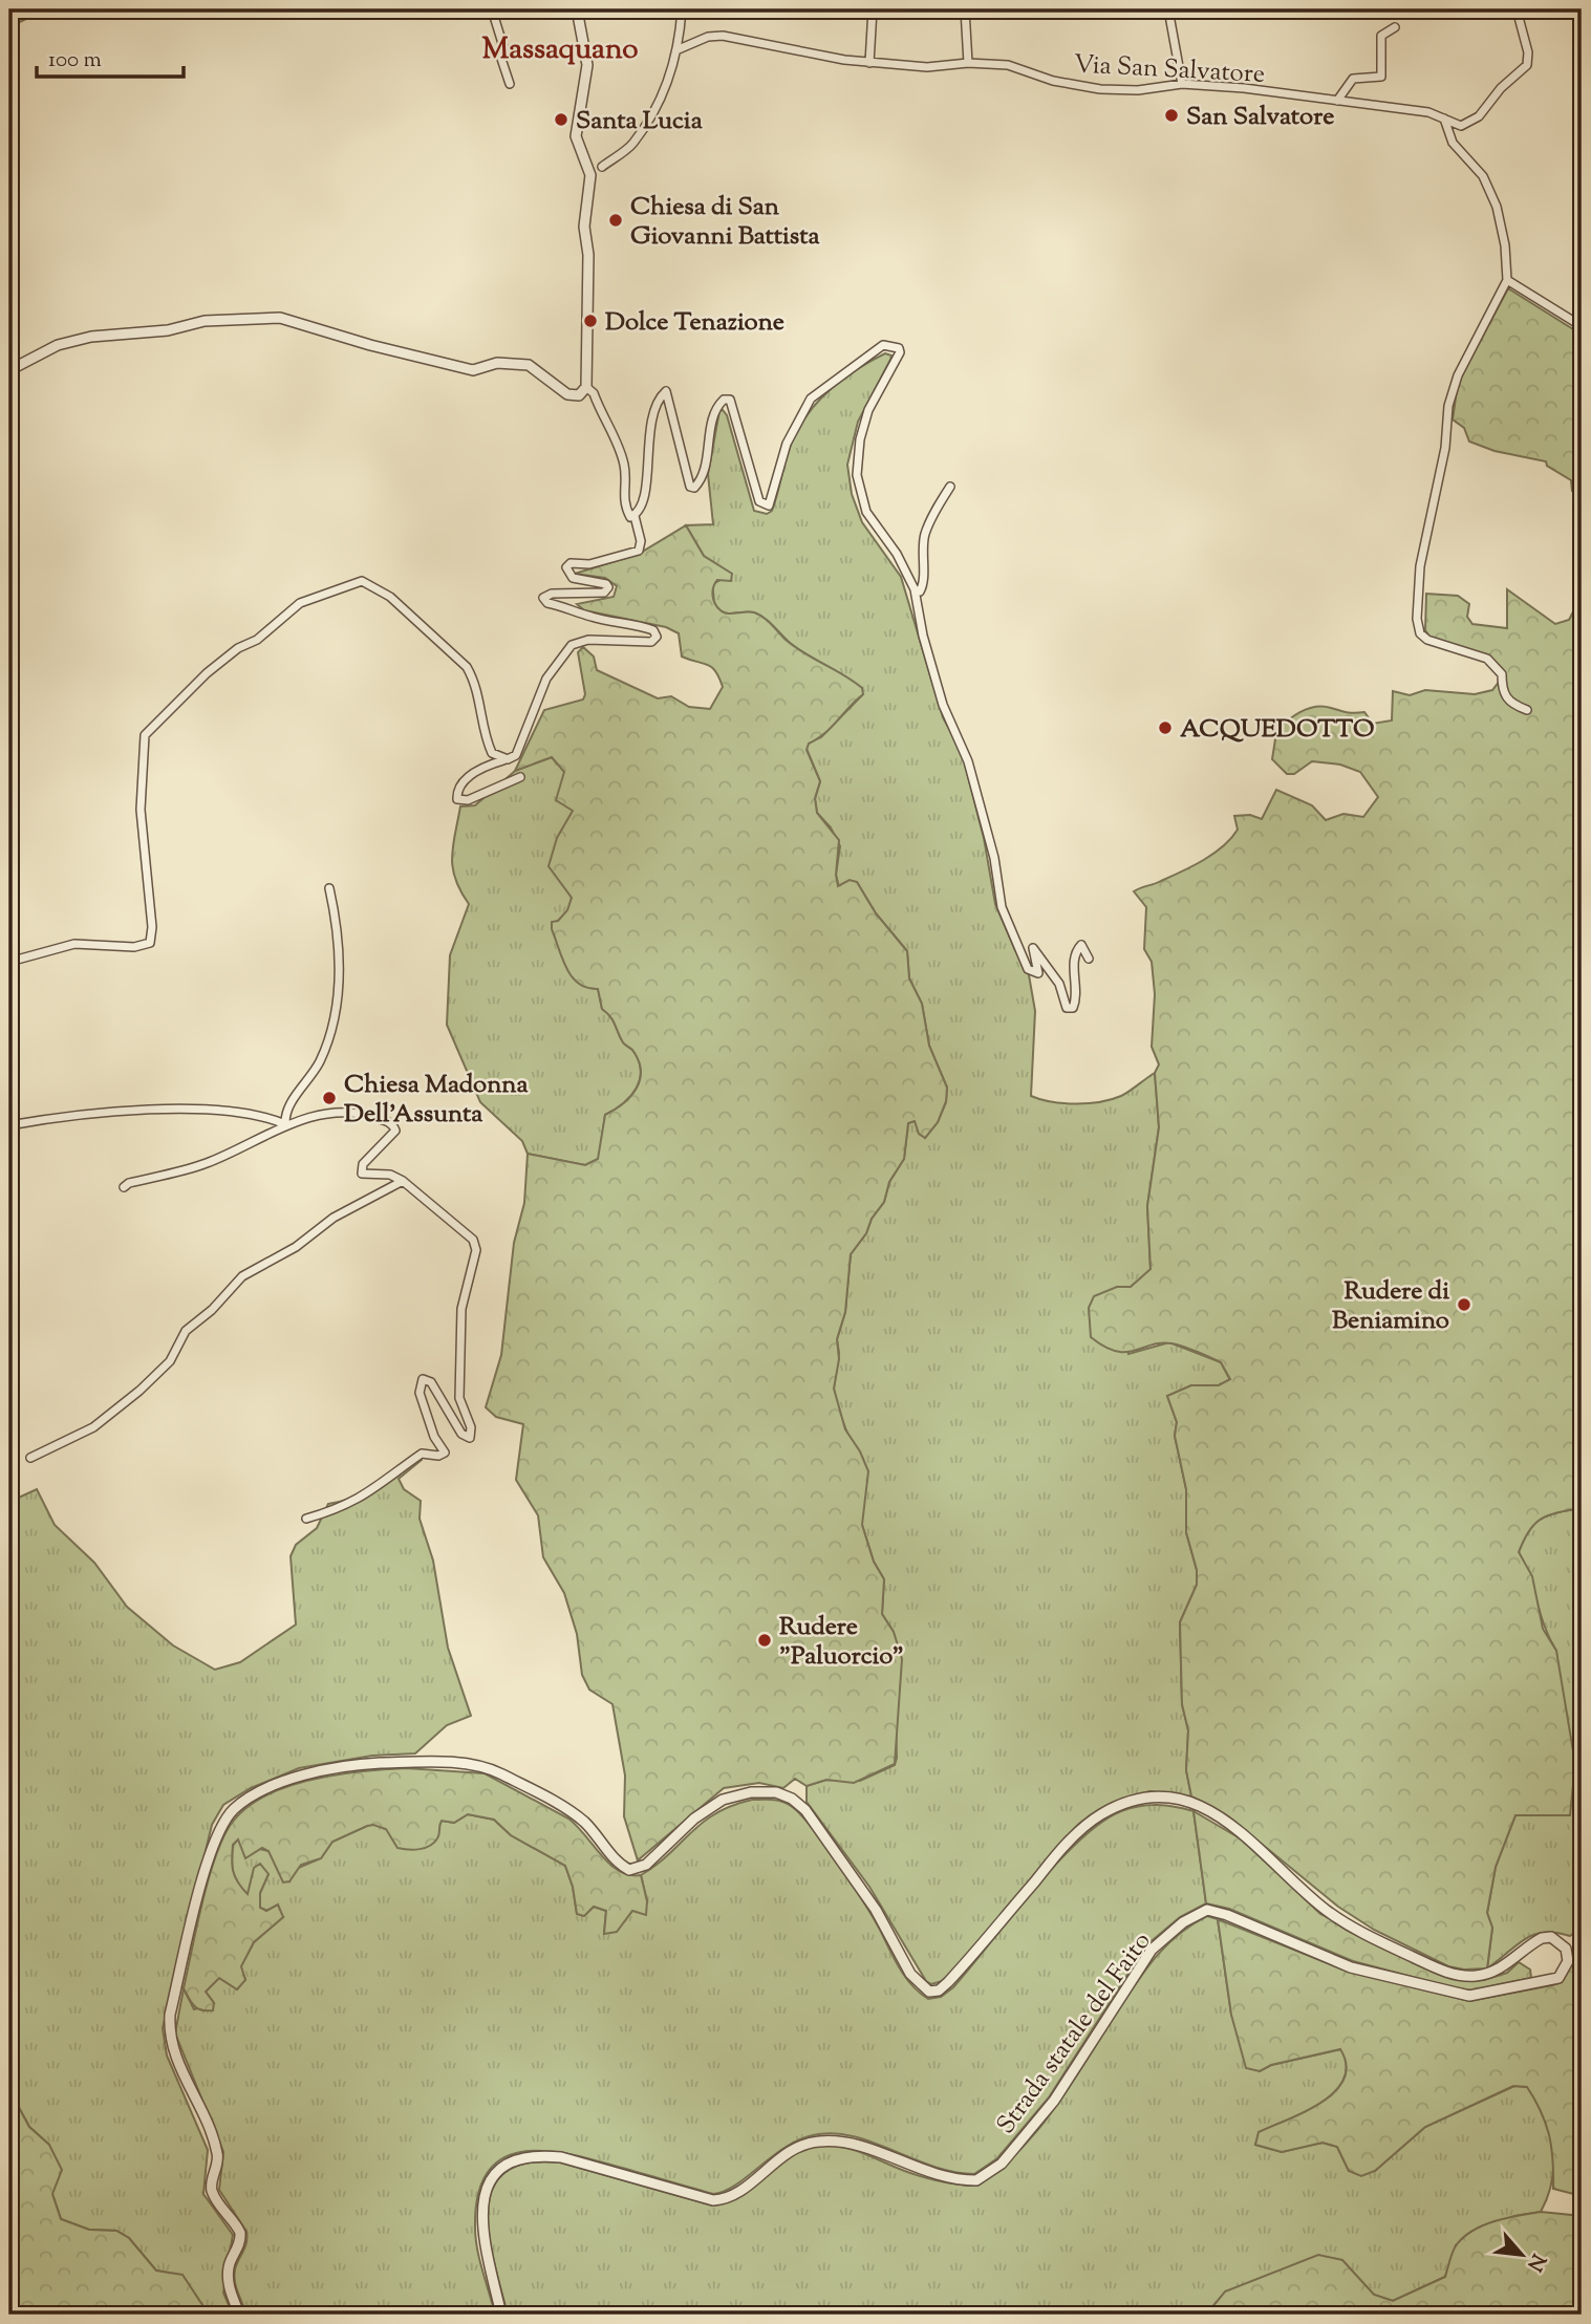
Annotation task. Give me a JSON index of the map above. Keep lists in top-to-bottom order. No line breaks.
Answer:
{"streets":{"street":["Via San Salvatore","Strada statale del Faito"]},"districts":["Massaquano"],"places":["San Salvatore","Santa Lucia","Chiesa di San Giovanni Battista","Dolce Tenazione","ACQUEDOTTO","Chiesa Madonna Dell'Assunta","Rudere di Beniamino","Rudere \"Paluorcio\""],"scale_bar":"100 m","north":"bottom right"}
